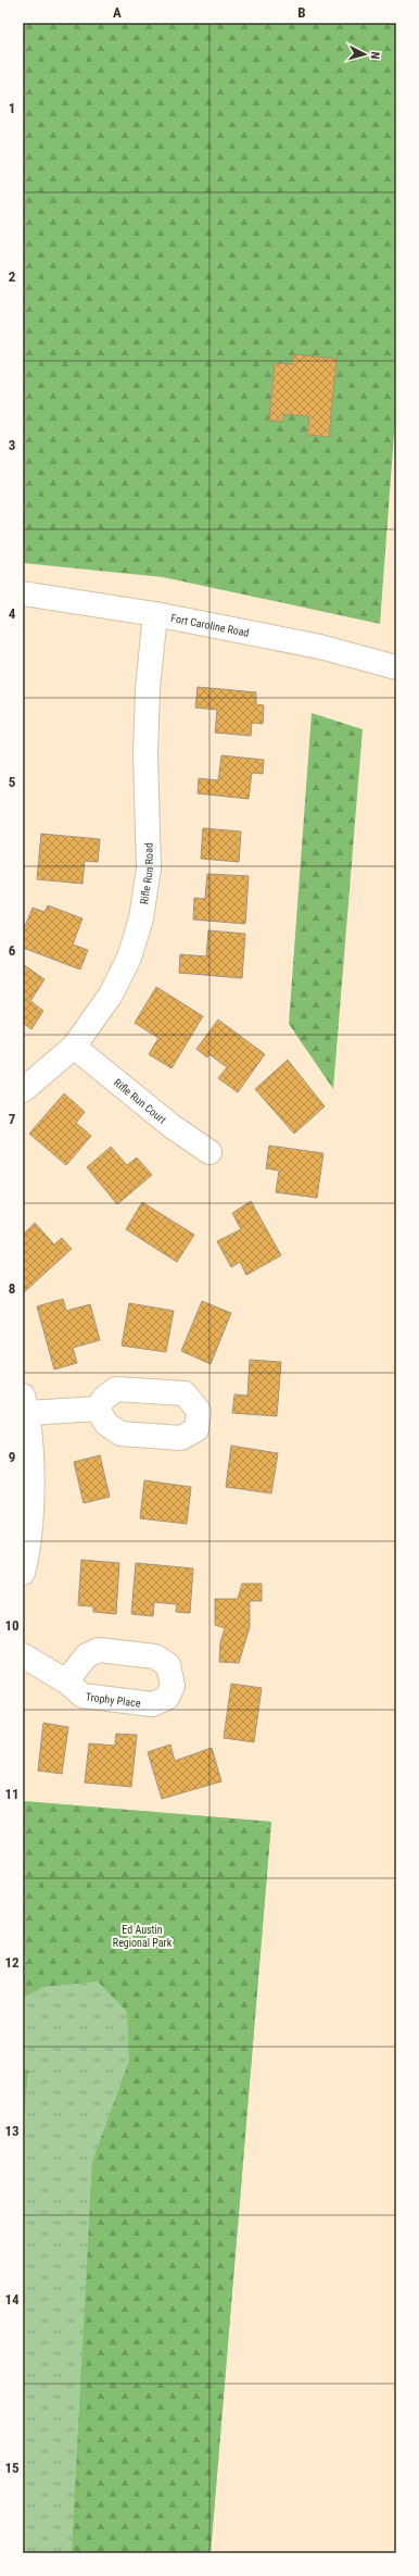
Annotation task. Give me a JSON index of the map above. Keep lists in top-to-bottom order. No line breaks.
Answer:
{"streets":{"street":["Fort Caroline Road","Rifle Run Road","Rifle Run Court"]},"crossings":[["Fort Caroline Road","Rifle Run Road"],["Rifle Run Road","Rifle Run Court"]],"parks":["Ed Austin Regional Park"],"north":"right","grid":{"columns":["A","B"],"rows":["1","2","3","4","5","6","7","8","9","10","11","12","13","14","15"]}}
